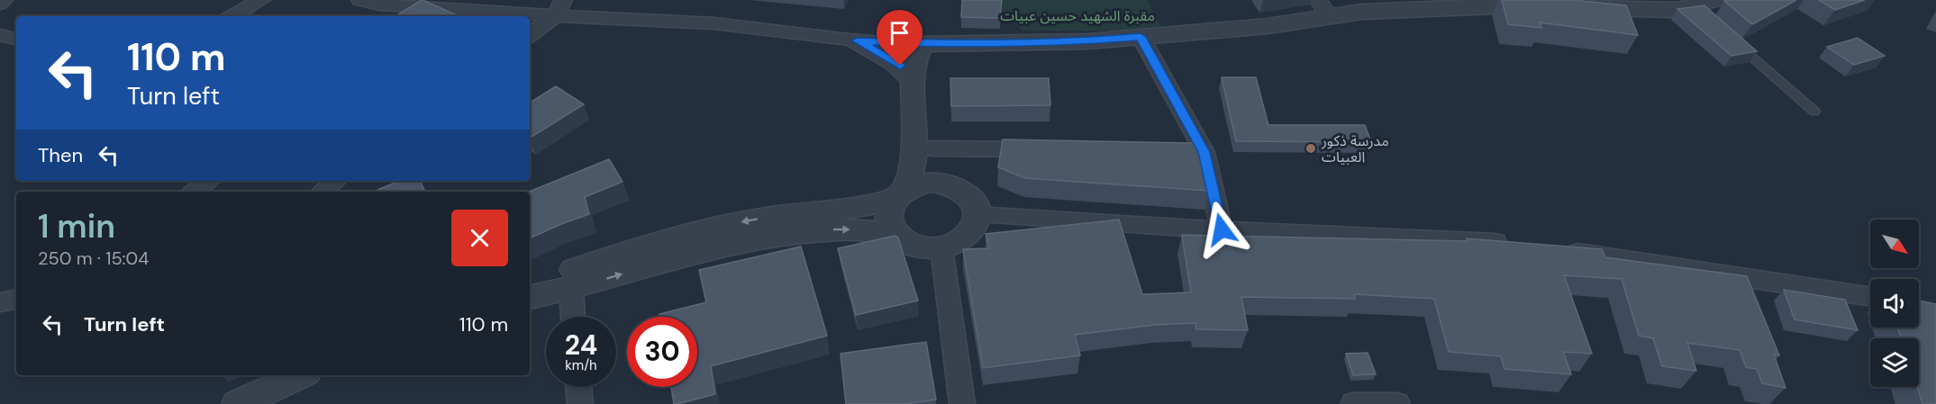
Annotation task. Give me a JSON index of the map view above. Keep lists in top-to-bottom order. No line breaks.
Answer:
{"parks":["مقبرة الشهيد حسين عبيات"],"places":["مدرسة ذكور العبيات"],"north":"bottom right","page":{"turn":["110 m","Turn left"],"then":"Then","heading":["1 min","250 m · 15:04"],"list":[{"name":"Turn left","value":"110 m"}],"speed":"24 km/h","limit":"30"}}
